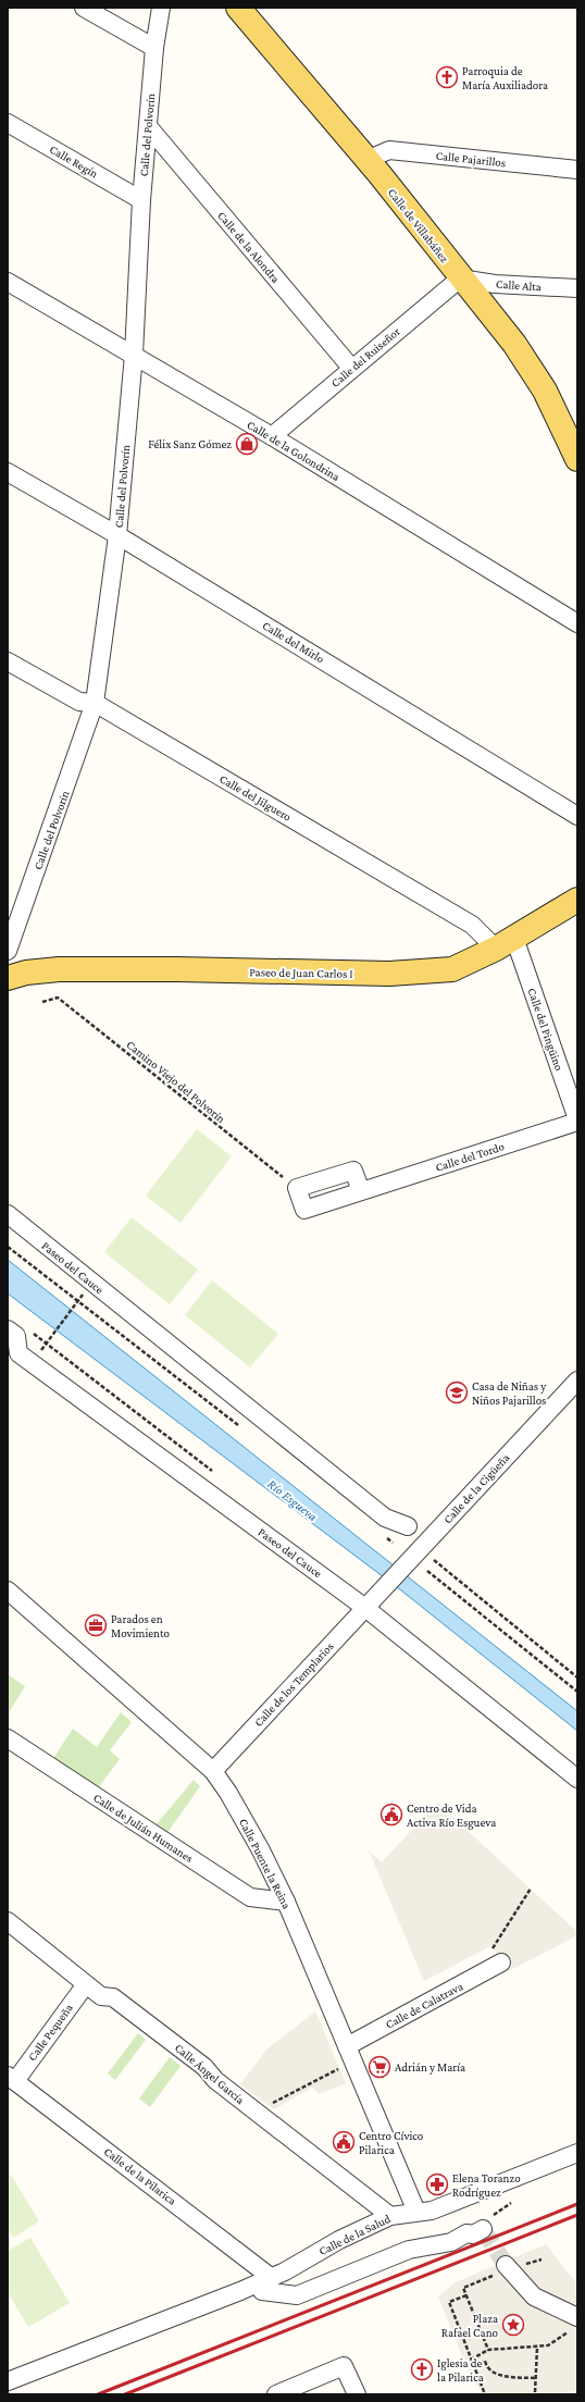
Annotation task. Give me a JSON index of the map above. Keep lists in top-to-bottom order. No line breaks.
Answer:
{"streets":{"main road":["Calle de Villabáñez","Paseo de Juan Carlos I"],"street":["Calle del Polvorín","Calle Pajarillos","Calle Regín","Calle de la Alondra","Calle Alta","Calle del Ruiseñor","Calle de la Golondrina","Calle del Mirlo","Calle del Jilguero","Calle del Pingüino","Calle del Tordo","Paseo del Cauce","Calle de la Cigüeña","Calle de los Templarios","Calle de Julián Humanes","Calle Puente la Reina","Calle de Calatrava","Calle Pequeña","Calle Ángel García","Calle de la Pilarica","Calle de la Salud"],"path":["Camino Viejo del Polvorín"]},"crossings":[["Calle del Polvorín","Calle Regín"],["Calle del Polvorín","Calle de la Alondra"],["Calle del Polvorín","Calle de la Golondrina"],["Calle del Polvorín","Calle del Mirlo"],["Calle del Polvorín","Calle del Jilguero"],["Calle Pajarillos","Calle de Villabáñez"],["Calle de Villabáñez","Calle Alta"],["Calle de Villabáñez","Calle del Ruiseñor"],["Calle de la Alondra","Calle del Ruiseñor"],["Calle Alta","Calle del Ruiseñor"],["Calle del Ruiseñor","Calle de la Golondrina"],["Calle del Jilguero","Paseo de Juan Carlos I"],["Calle del Jilguero","Calle del Pingüino"],["Paseo de Juan Carlos I","Calle del Pingüino"],["Calle del Pingüino","Calle del Tordo"],["Camino Viejo del Polvorín","Calle del Tordo"],["Paseo del Cauce","Calle de la Cigüeña"],["Paseo del Cauce","Calle de los Templarios"],["Calle de la Cigüeña","Calle de los Templarios"],["Calle de los Templarios","Calle Puente la Reina"],["Calle de Julián Humanes","Calle Puente la Reina"],["Calle Puente la Reina","Calle de Calatrava"],["Calle Puente la Reina","Calle de la Salud"],["Calle Pequeña","Calle Ángel García"],["Calle Pequeña","Calle de la Pilarica"],["Calle Ángel García","Calle de la Salud"],["Calle de la Pilarica","Calle de la Salud"]],"water":["Río Esgueva"],"places":{"church":["Parroquia de María Auxiliadora","Iglesia de la Pilarica"],"shop":["Félix Sanz Gómez"],"school or university":["Casa de Niñas y Niños Pajarillos"],"office":["Parados en Movimiento"],"public building":["Centro de Vida Activa Río Esgueva","Centro Cívico Pilarica"],"supermarket":["Adrián y María"],"pharmacy":["Elena Toranzo Rodríguez"],"place":["Plaza Rafael Cano"]}}
